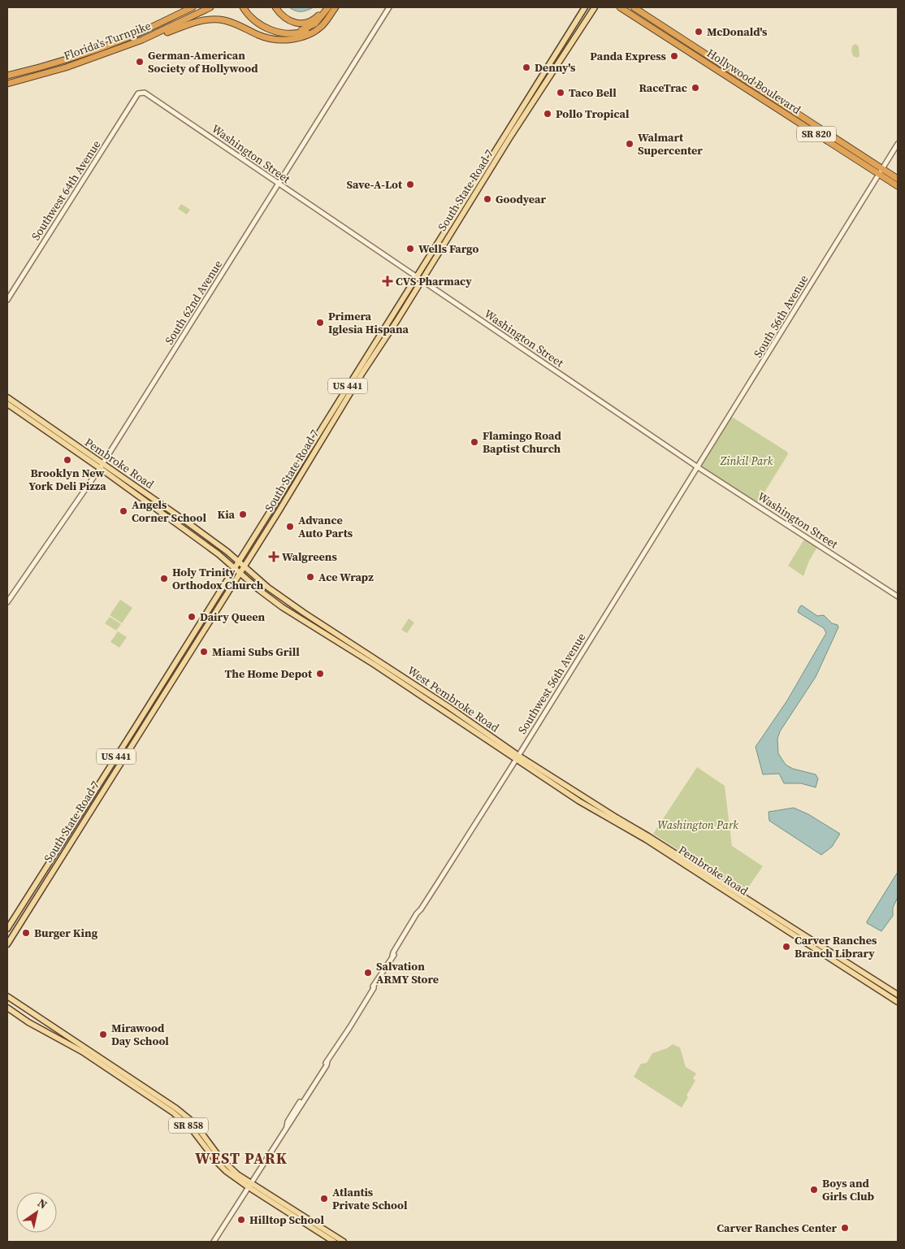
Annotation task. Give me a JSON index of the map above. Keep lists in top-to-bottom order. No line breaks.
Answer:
{"streets":{"highway":["Florida's Turnpike","Hollywood Boulevard","SR 820"],"main road":["South State Road 7","US 441","Pembroke Road","West Pembroke Road","SR 858"],"street":["Washington Street","Southwest 64th Avenue","South 62nd Avenue","South 56th Avenue","Southwest 56th Avenue"]},"crossings":[["Hollywood Boulevard","South 56th Avenue"],["Washington Street","Southwest 64th Avenue"],["Washington Street","South State Road 7"],["Washington Street","South 62nd Avenue"],["Washington Street","South 56th Avenue"],["Washington Street","Southwest 56th Avenue"],["South State Road 7","Pembroke Road"],["South 62nd Avenue","Pembroke Road"],["South 56th Avenue","Southwest 56th Avenue"],["Pembroke Road","Southwest 56th Avenue"],["Pembroke Road","West Pembroke Road"],["Southwest 56th Avenue","West Pembroke Road"],["Southwest 56th Avenue","SR 858"]],"districts":["WEST PARK"],"parks":["Zinkil Park","Washington Park"],"places":{"other":["McDonald's","Panda Express","German-American Society of Hollywood","Denny's","RaceTrac","Taco Bell","Pollo Tropical","Walmart Supercenter","Save-A-Lot","Goodyear","Wells Fargo","Primera Iglesia Hispana","Flamingo Road Baptist Church","Brooklyn New York Deli Pizza","Angels Corner School","Kia","Advance Auto Parts","Ace Wrapz","Holy Trinity Orthodox Church","Dairy Queen","Miami Subs Grill","The Home Depot","Burger King","Carver Ranches Branch Library","Salvation ARMY Store","Mirawood Day School","Boys and Girls Club","Atlantis Private School","Hilltop School","Carver Ranches Center"],"health":["CVS Pharmacy","Walgreens"]},"north":"top right"}
